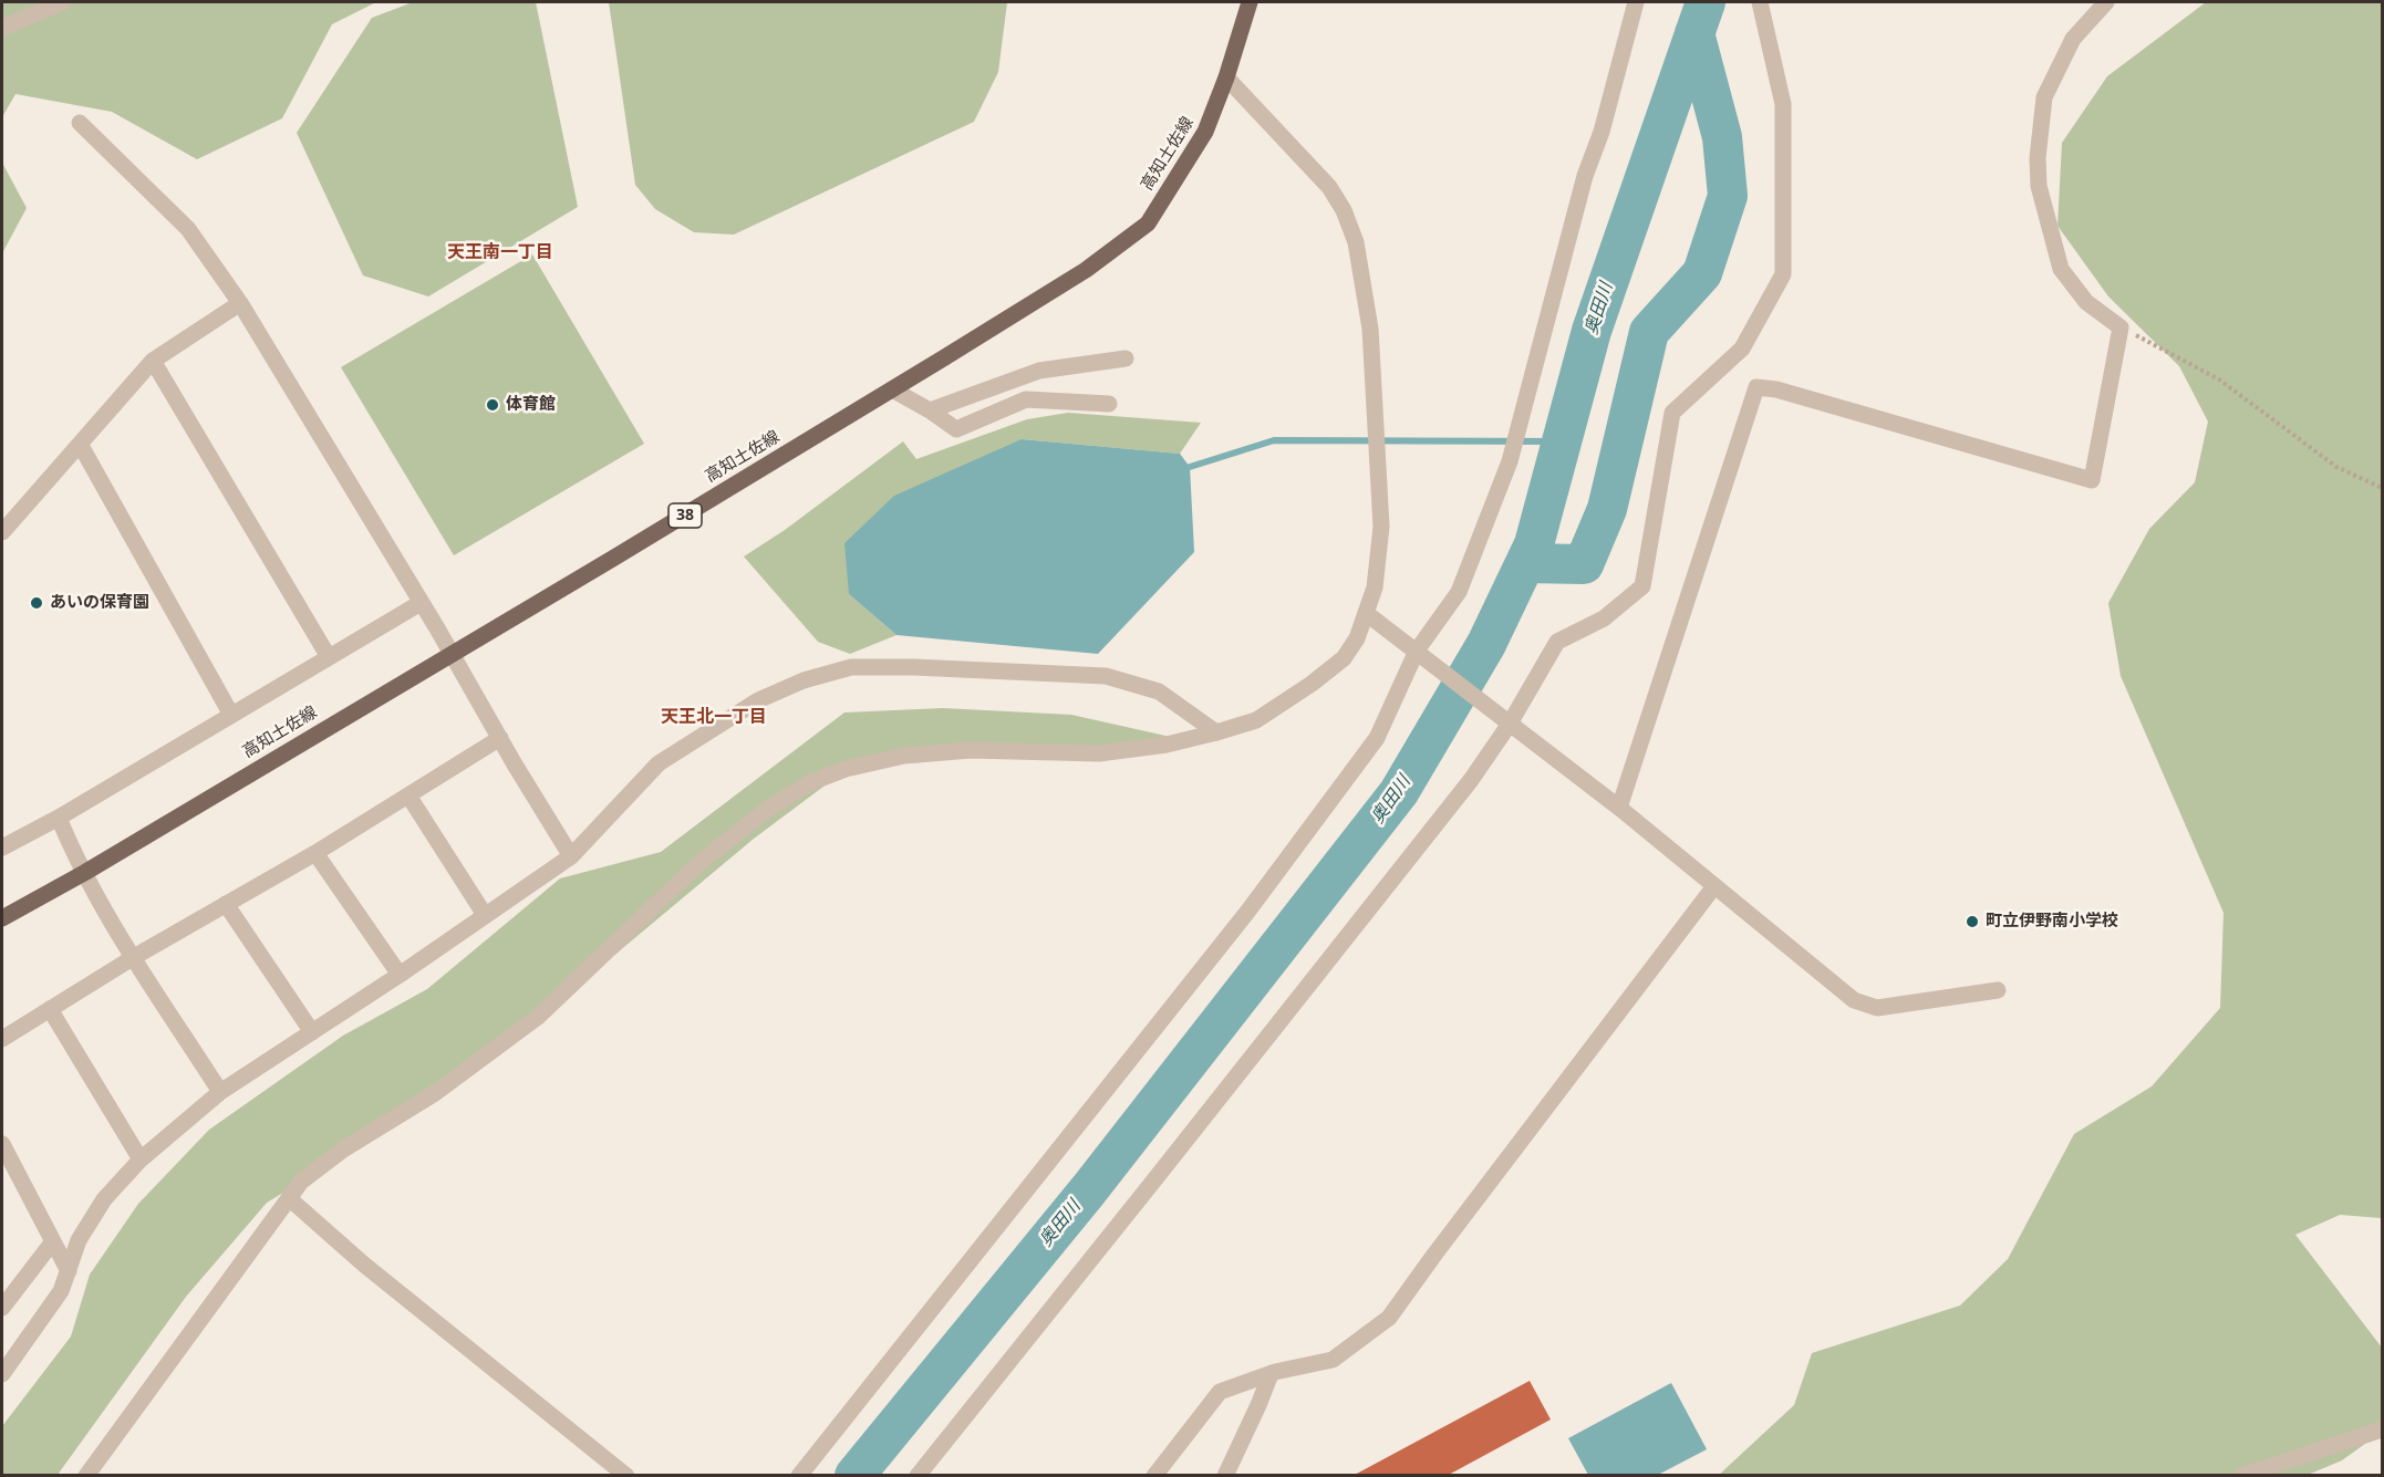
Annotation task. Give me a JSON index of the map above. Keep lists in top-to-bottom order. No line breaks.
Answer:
{"streets":{"main road":["高知土佐線","38"]},"districts":["天王南一丁目","天王北一丁目"],"water":["奥田川"],"places":["体育館","あいの保育園","町立伊野南小学校"]}
